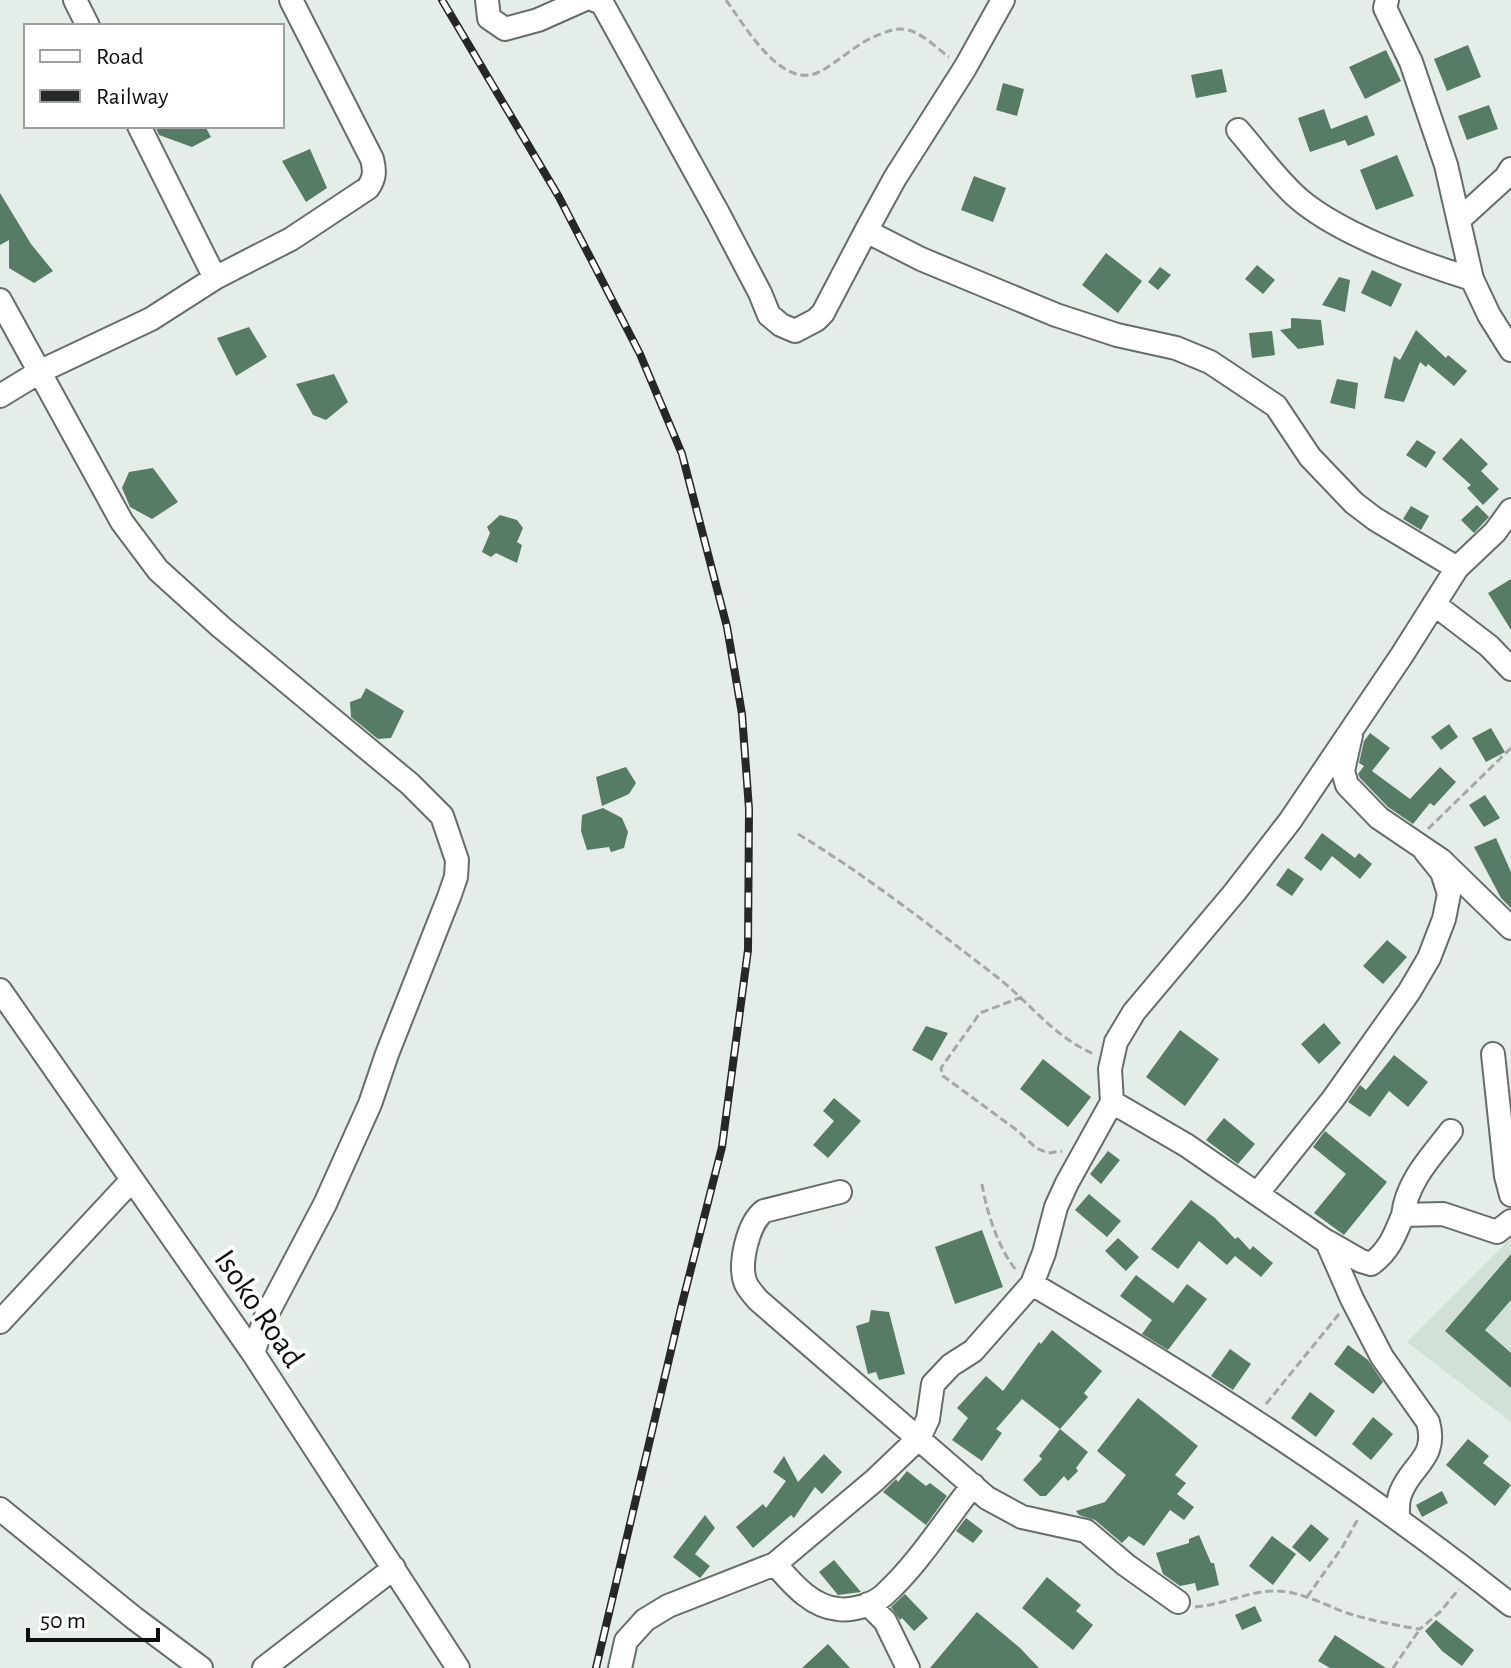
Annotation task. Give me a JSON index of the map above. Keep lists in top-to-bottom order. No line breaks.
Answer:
{"streets":{"street":["Isoko Road"]},"legend":["Road","Railway"],"scale_bar":"50 m"}
